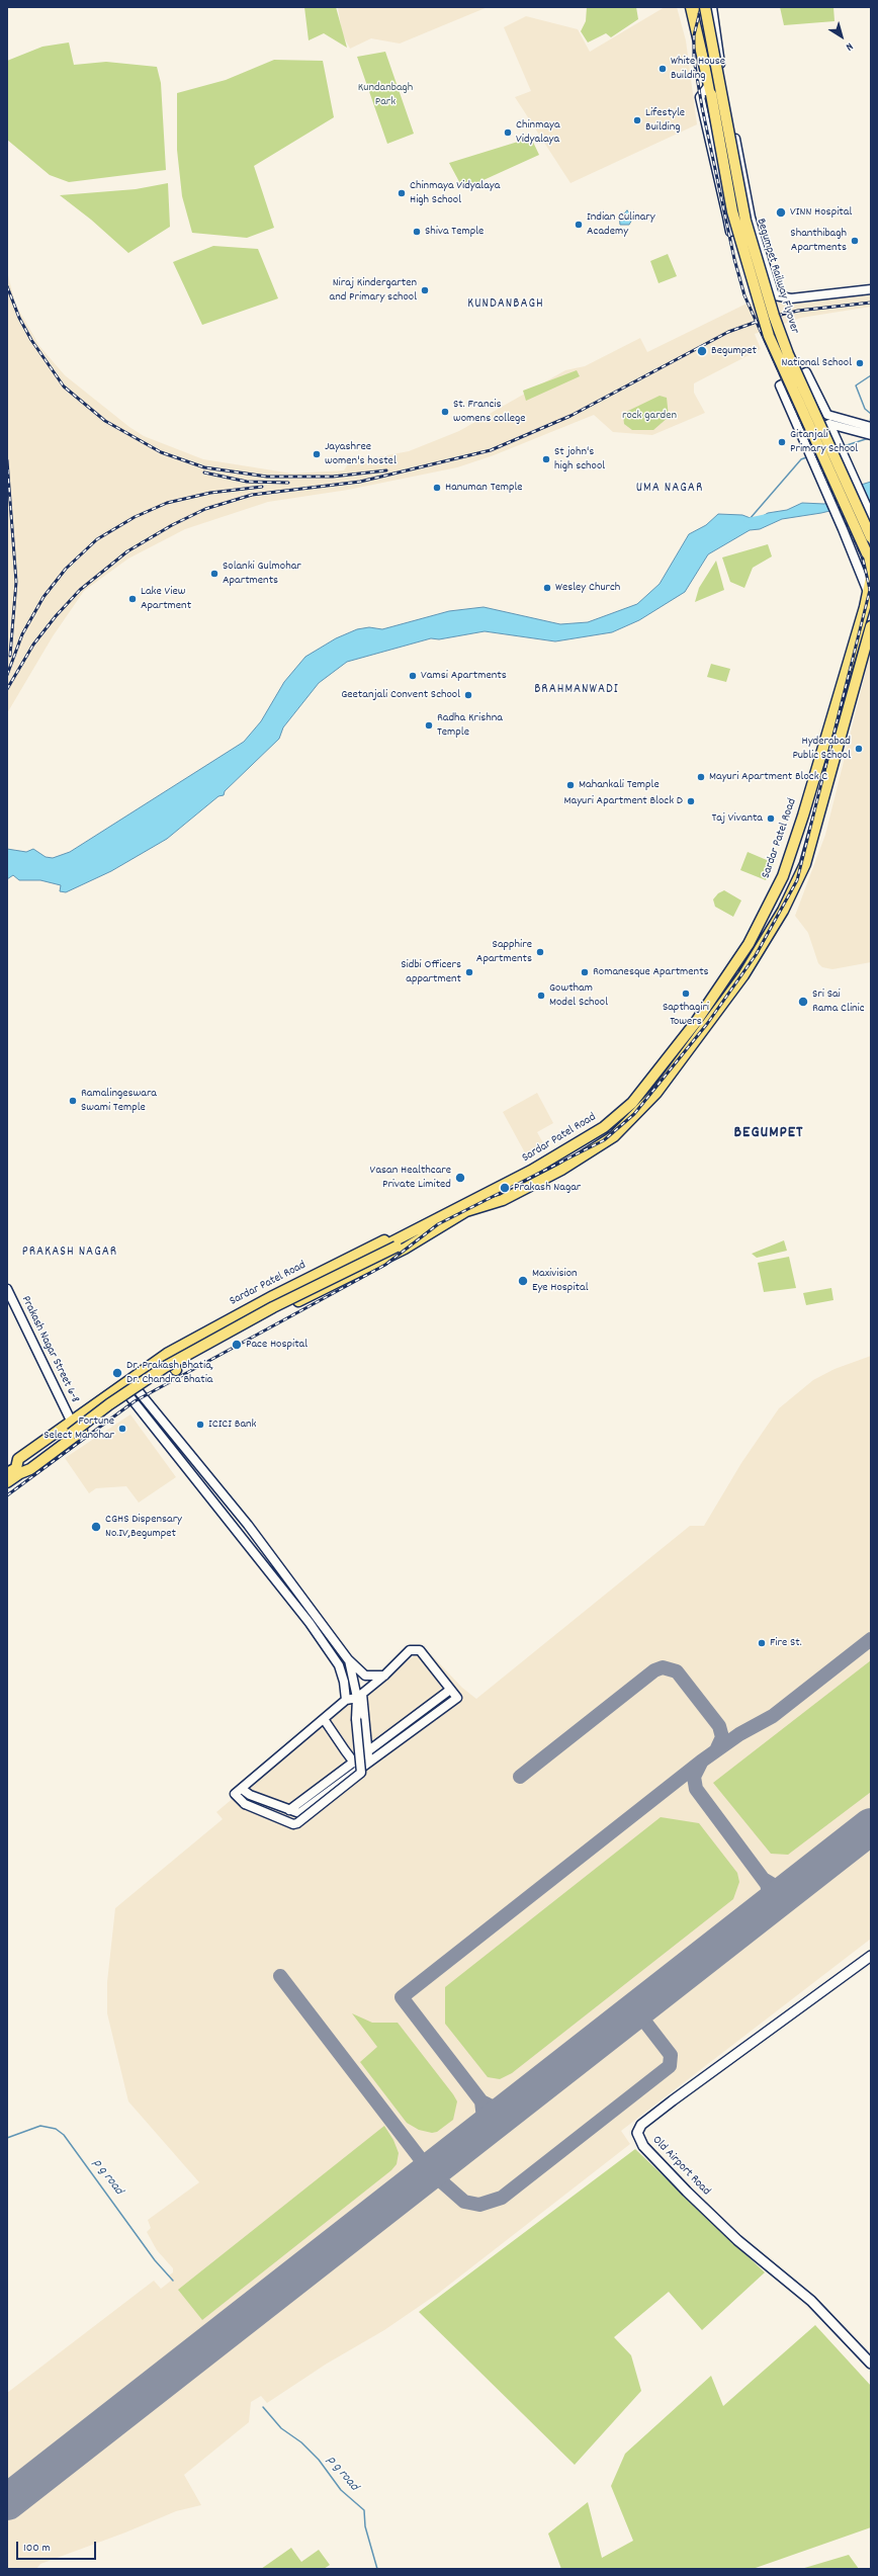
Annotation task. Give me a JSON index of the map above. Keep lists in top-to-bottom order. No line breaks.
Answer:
{"streets":{"main road":["Begumpet Railway Flyover","Sardar Patel Road","Old Airport Road"],"street":["Prakash Nagar Street 6-8"]},"crossings":[["Begumpet Railway Flyover","Sardar Patel Road"],["Sardar Patel Road","Prakash Nagar Street 6-8"]],"districts":["KUNDANBAGH","UMA NAGAR","BRAHMANWADI","BEGUMPET","PRAKASH NAGAR"],"water":["p g road"],"parks":["Kundanbagh Park","rock garden"],"places":["White House Building","Lifestyle Building","Chinmaya Vidyalaya","Chinmaya Vidyalaya High School","VINN Hospital","Indian Culinary Academy","Shiva Temple","Shanthibagh Apartments","Niraj Kindergarten and Primary school","Begumpet","National School","St. Francis womens college","Gitanjali Primary School","Jayashree women's hostel","St john's high school","Hanuman Temple","Solanki Gulmohar Apartments","Wesley Church","Lake View Apartment","Vamsi Apartments","Geetanjali Convent School","Radha Krishna Temple","Hyderabad Public School","Mayuri Apartment Block C","Mahankali Temple","Mayuri Apartment Block D","Taj Vivanta","Sapphire Apartments","Sidbi Officers appartment","Romanesque Apartments","Sapthagiri Towers","Gowtham Model School","Sri Sai Rama Clinic","Ramalingeswara Swami Temple","Vasan Healthcare Private Limited","Prakash Nagar","Maxivision Eye Hospital","Pace Hospital","Dr. Prakash Bhatia, Dr. Chandra Bhatia","ICICI Bank","Fortune Select Manohar","CGHS Dispensary No.IV,Begumpet","Fire St."],"scale_bar":"100 m","north":"bottom right"}
